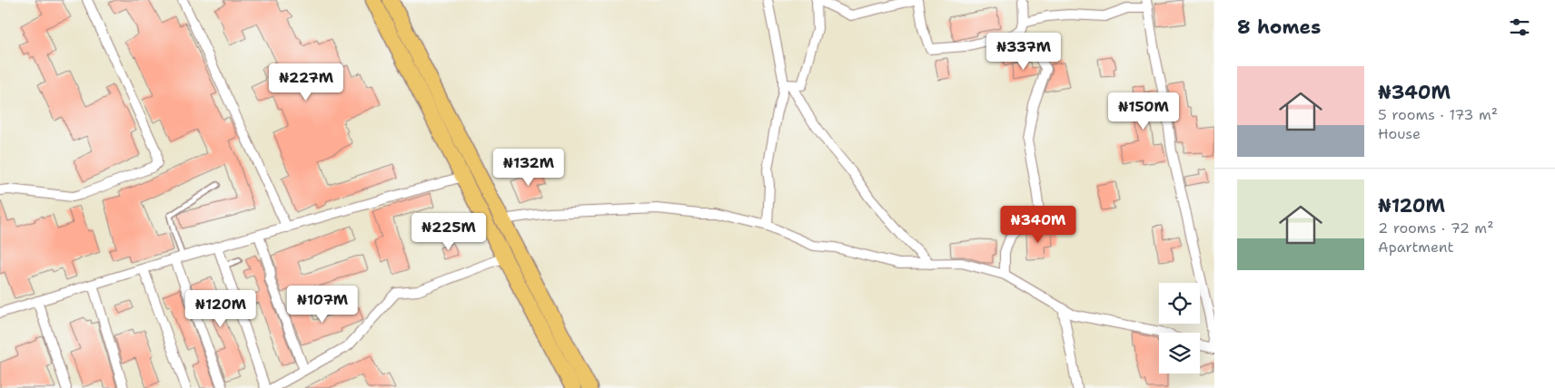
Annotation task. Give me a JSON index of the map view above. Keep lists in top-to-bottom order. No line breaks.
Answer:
{"page":{"heading":"8 homes","price":["₦337M","₦227M","₦150M","₦132M","₦340M","₦225M","₦107M","₦120M"],"list":[{"name":"₦340M","note":"5 rooms · 173 m² · House"},{"name":"₦120M","note":"2 rooms · 72 m² · Apartment"}]}}
